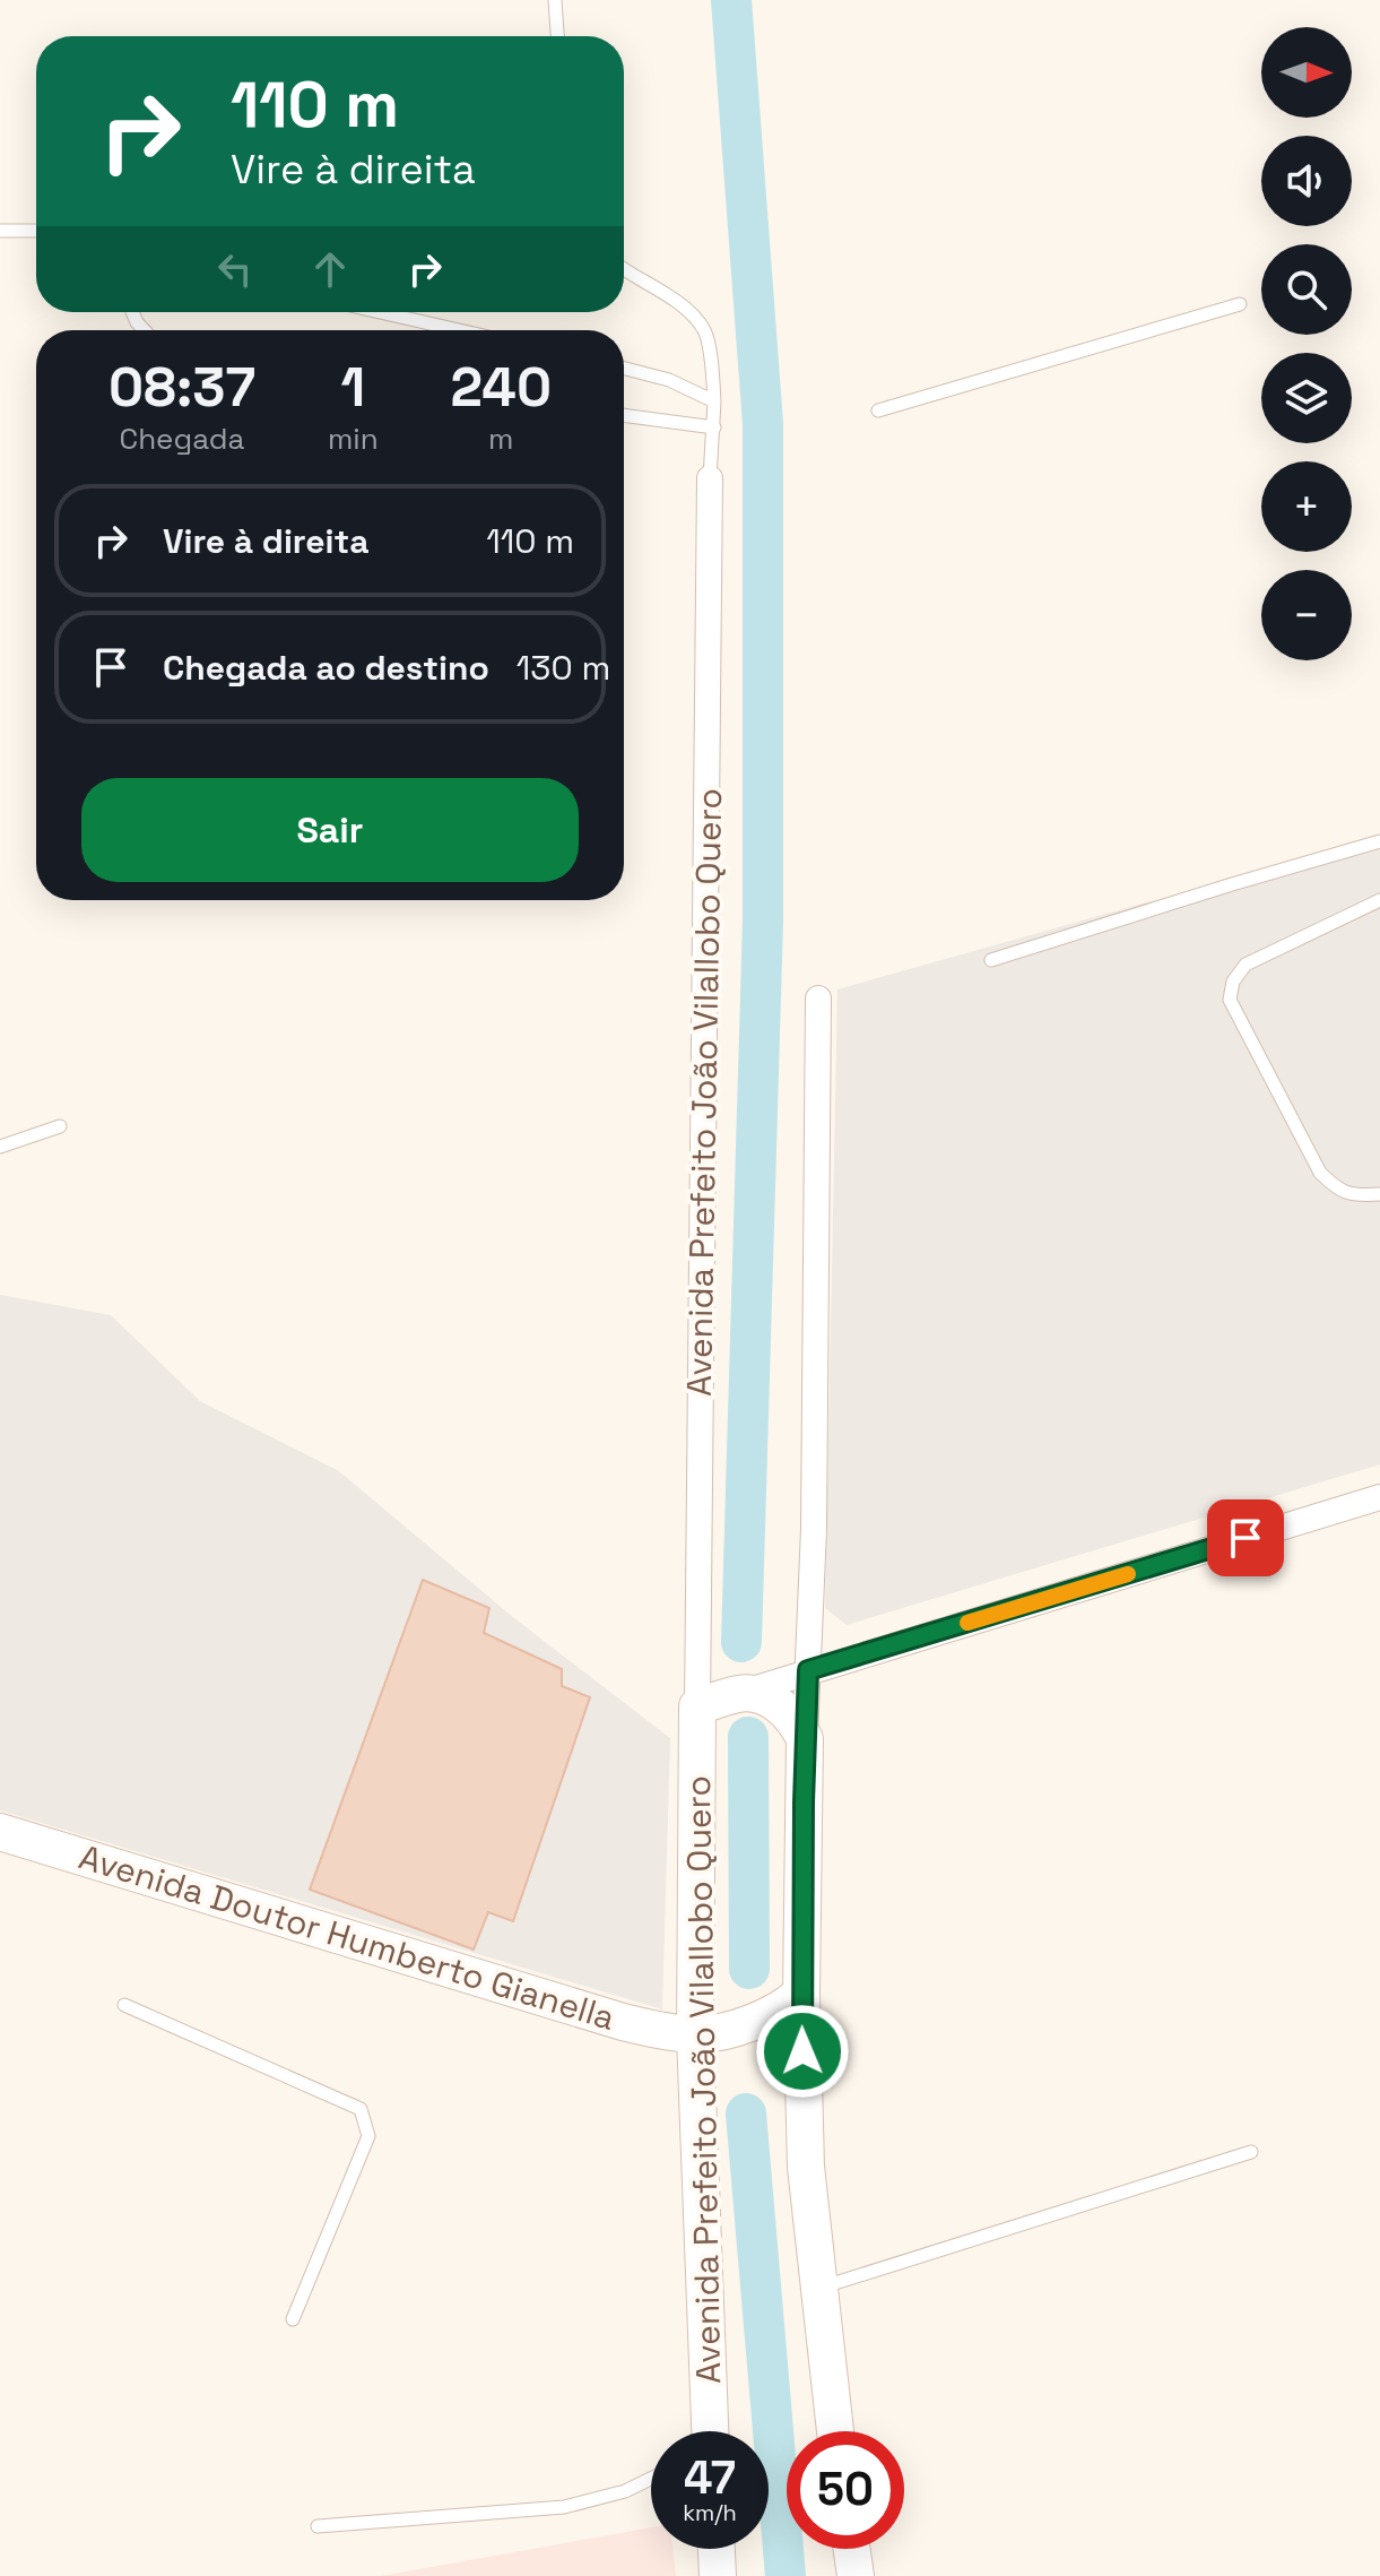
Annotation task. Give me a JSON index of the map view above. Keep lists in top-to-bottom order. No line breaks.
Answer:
{"streets":{"main road":["Avenida Prefeito João Vilallobo Quero","Avenida Doutor Humberto Gianella"]},"crossings":[["Avenida Prefeito João Vilallobo Quero","Avenida Doutor Humberto Gianella"]],"north":"right","page":{"map_buttons":["+","−"],"turn":["110 m","Vire à direita"],"eta":["08:37","Chegada","1","min","240","m"],"list":[{"name":"Vire à direita","value":"110 m"},{"name":"Chegada ao destino","value":"130 m"}],"buttons":"Sair","speed":"47 km/h","limit":"50"}}
